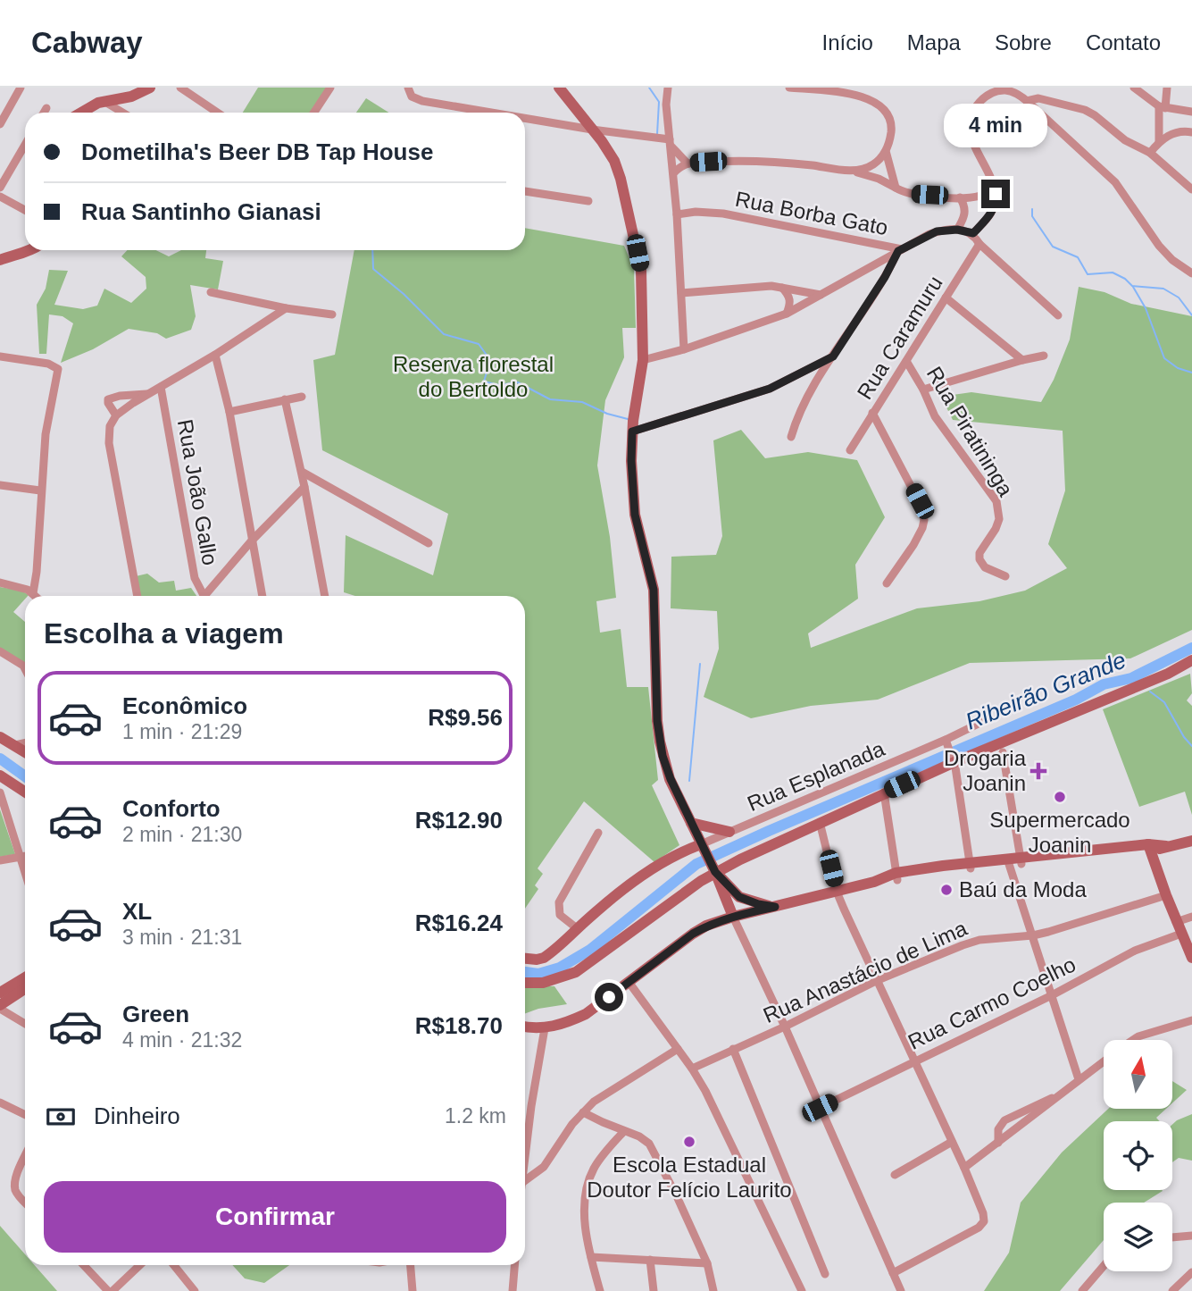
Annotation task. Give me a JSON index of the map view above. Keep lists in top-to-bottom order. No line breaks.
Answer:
{"streets":{"street":["Rua Borba Gato","Rua Caramuru","Rua Piratininga","Rua João Gallo","Rua Esplanada","Rua Anastácio de Lima","Rua Carmo Coelho"]},"crossings":[["Rua Caramuru","Rua Piratininga"]],"water":["Ribeirão Grande"],"parks":["Reserva florestal do Bertoldo"],"places":{"health":["Drogaria Joanin"],"other":["Supermercado Joanin","Baú da Moda","Escola Estadual Doutor Felício Laurito"]},"north":"top","page":{"header":"Cabway","nav":["Início","Mapa","Sobre","Contato"],"bubble":"4 min","banner":["Dometilha's Beer DB Tap House","Rua Santinho Gianasi"],"heading":"Escolha a viagem","list":[{"name":"Econômico","note":"1 min · 21:29","value":"R$9.56"},{"name":"Conforto","note":"2 min · 21:30","value":"R$12.90"},{"name":"XL","note":"3 min · 21:31","value":"R$16.24"},{"name":"Green","note":"4 min · 21:32","value":"R$18.70"}],"pay":["Dinheiro","1.2 km"],"buttons":"Confirmar"}}
